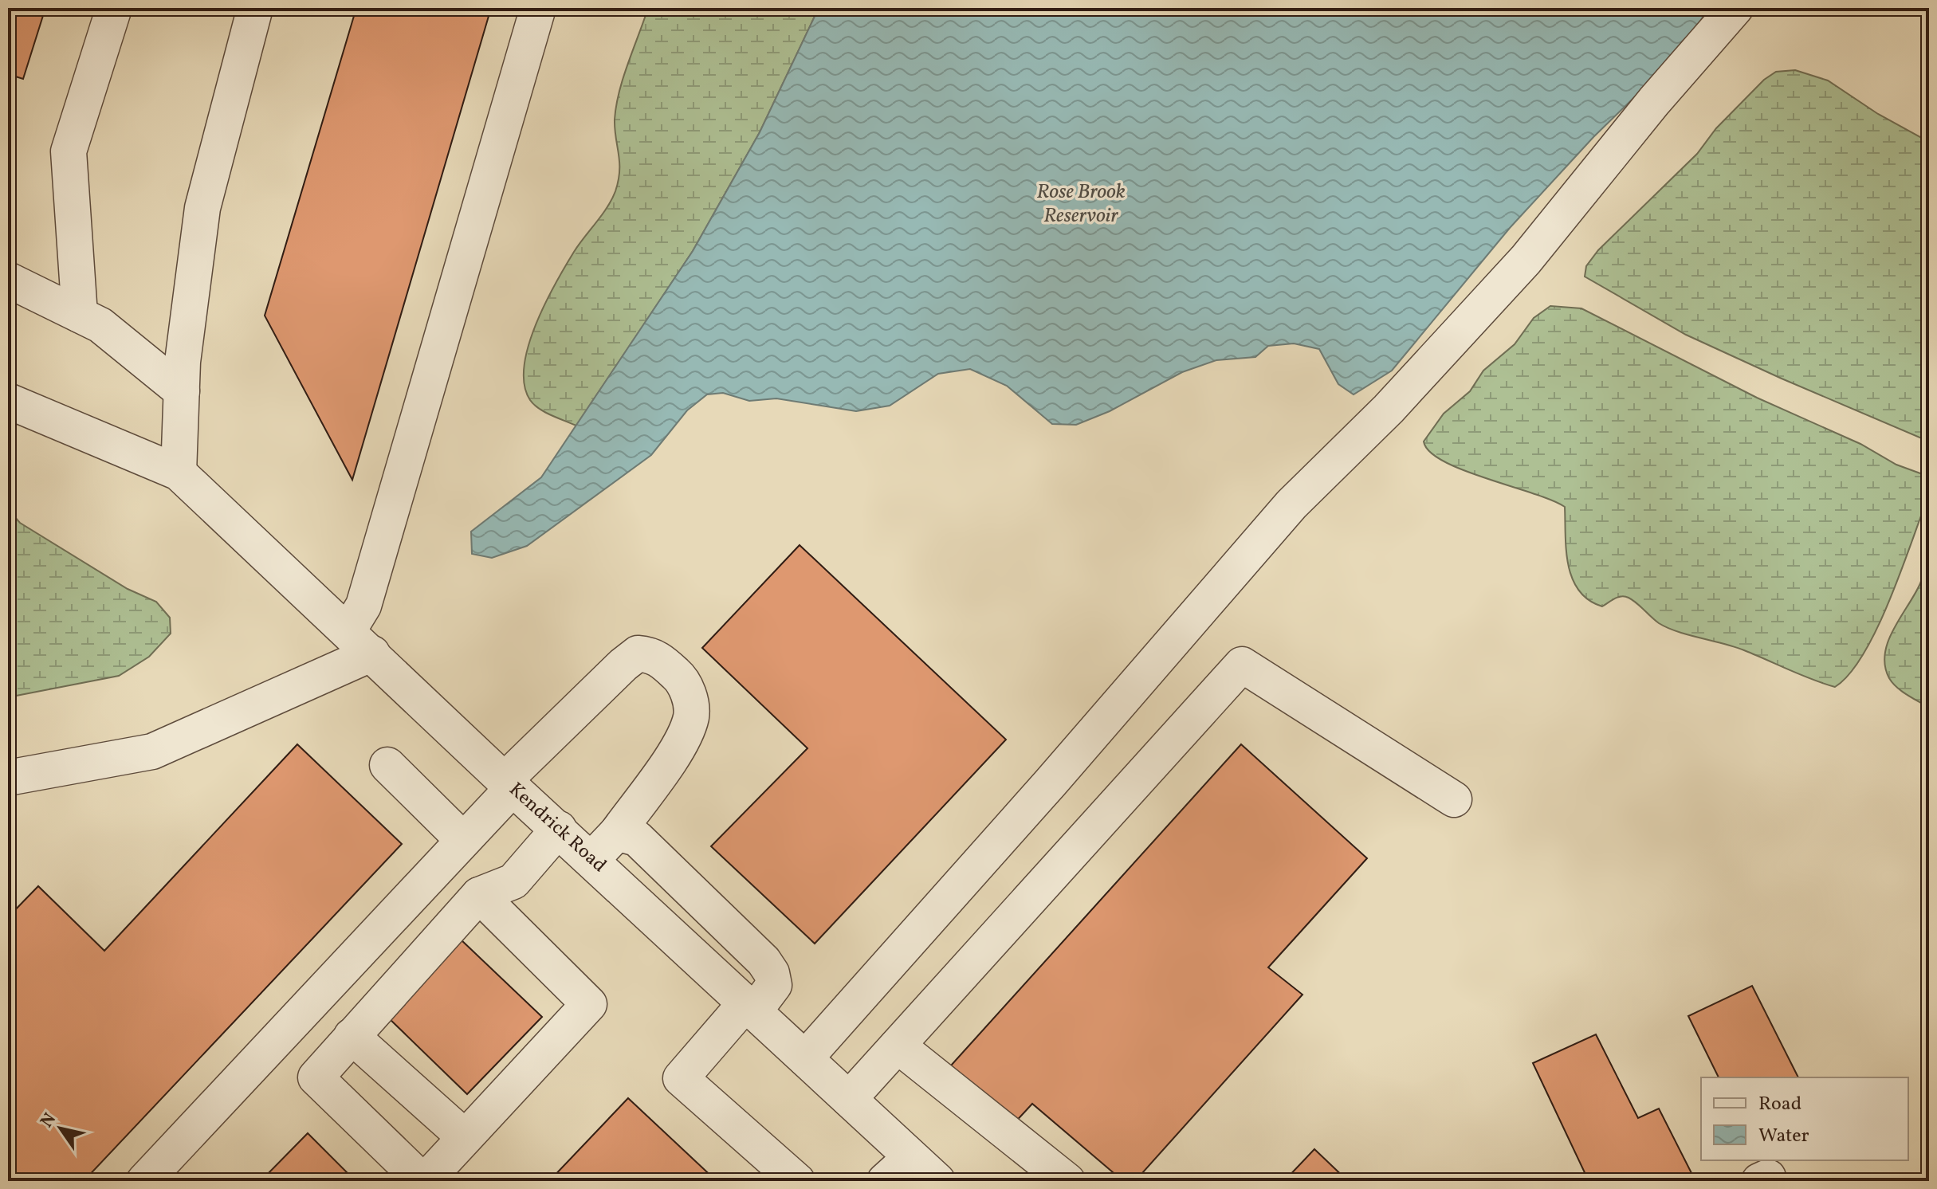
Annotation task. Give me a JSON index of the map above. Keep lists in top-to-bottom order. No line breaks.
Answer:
{"streets":{"street":["Kendrick Road"]},"water":["Rose Brook Reservoir"],"legend":["Road","Water"],"north":"top left"}
